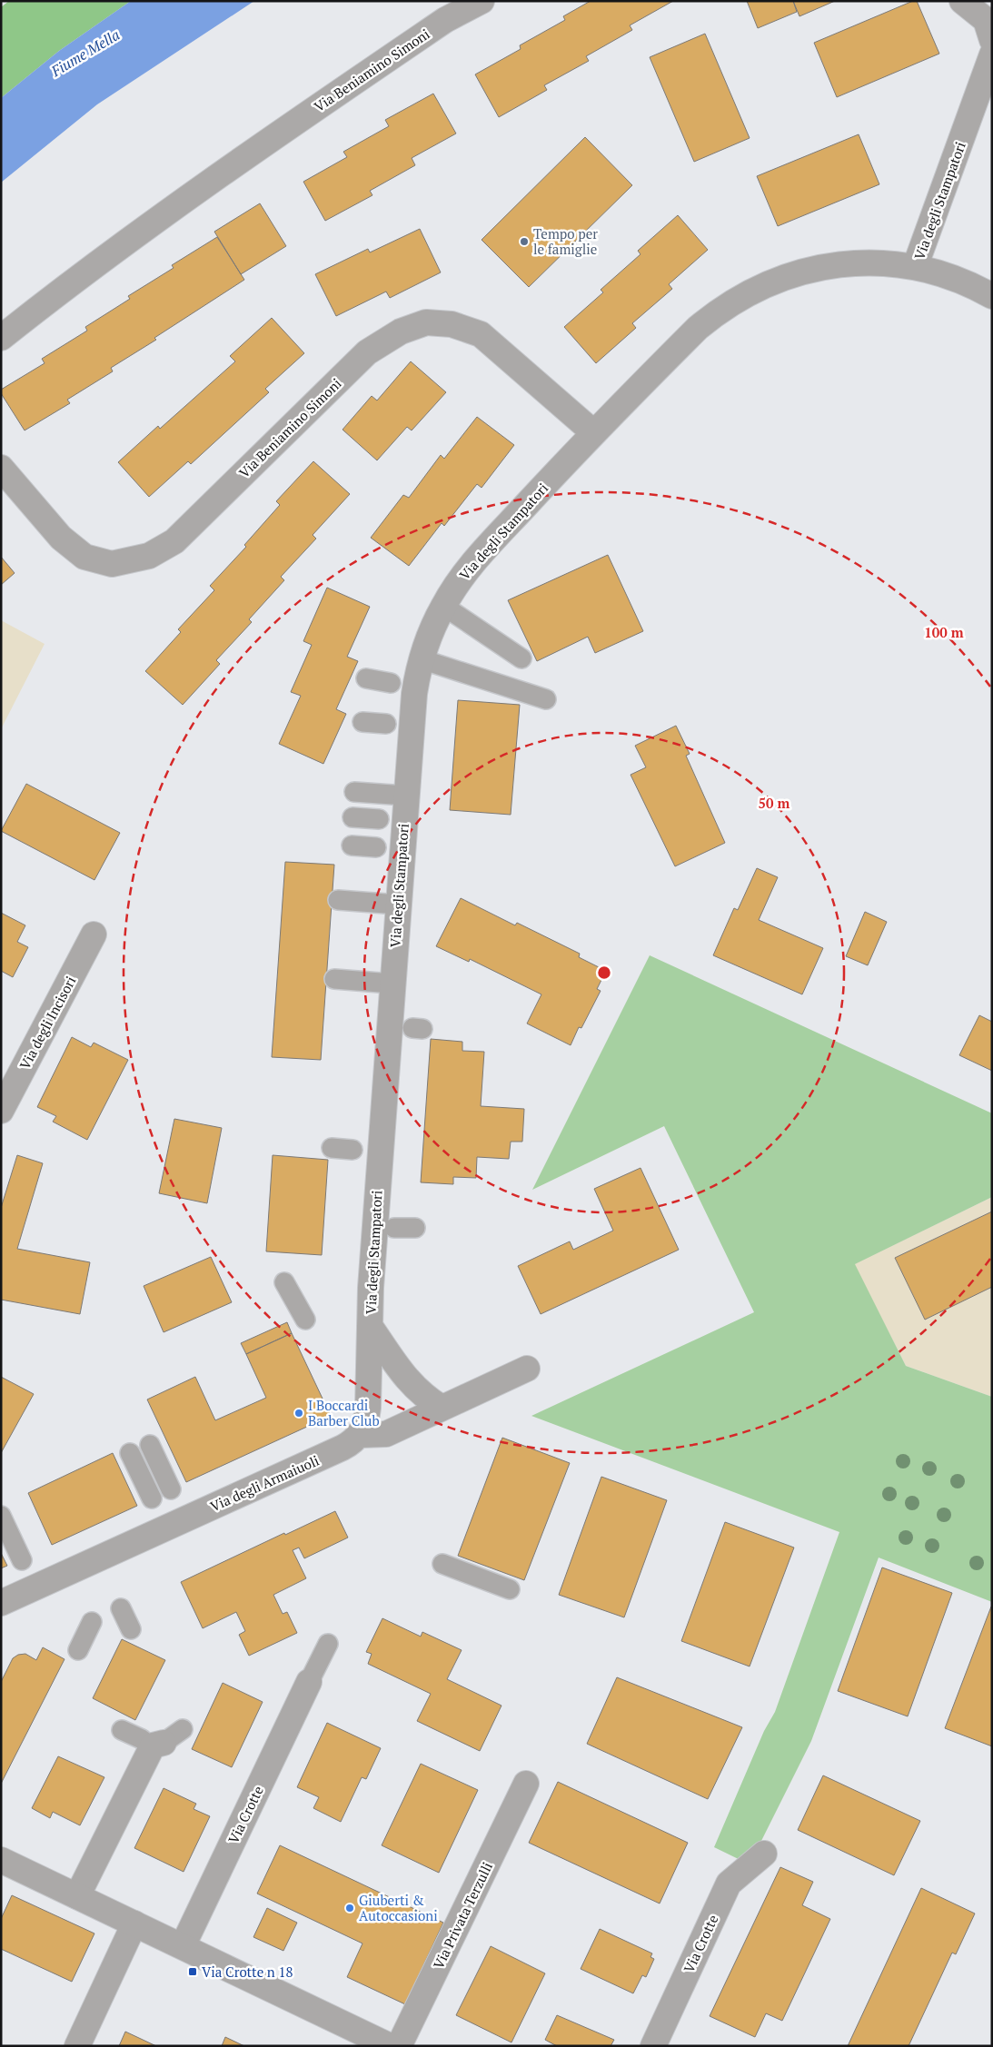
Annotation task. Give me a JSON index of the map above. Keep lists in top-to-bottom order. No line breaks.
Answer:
{"streets":{"street":["Via Beniamino Simoni","Via degli Stampatori","Via degli Incisori","Via degli Armaiuoli","Via Crotte","Via Privata Terzulli"]},"crossings":[["Via Beniamino Simoni","Via degli Stampatori"],["Via degli Stampatori","Via degli Armaiuoli"]],"water":["Fiume Mella"],"places":{"other":["Tempo per le famiglie","I Boccardi Barber Club","Giuberti & Autoccasioni"],"transit":["Via Crotte n 18"]},"rings":["100 m","50 m"]}
